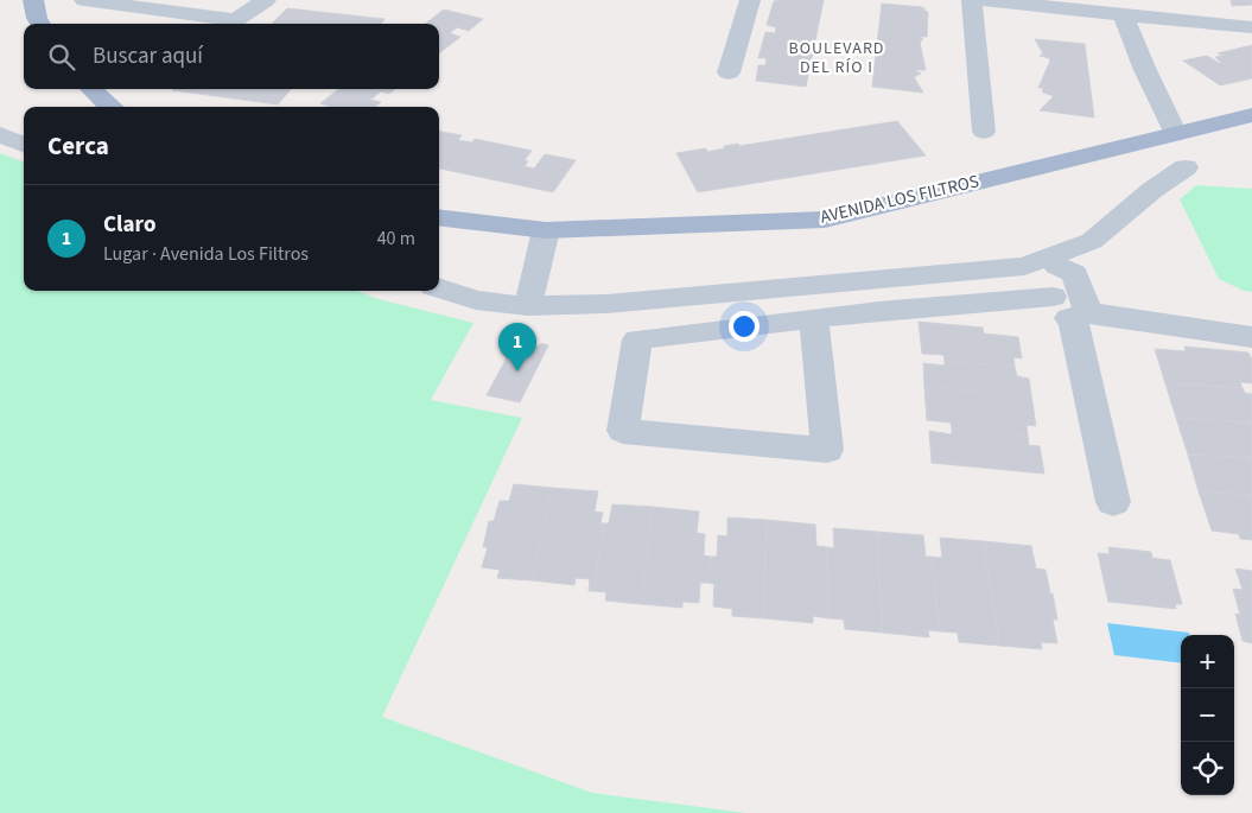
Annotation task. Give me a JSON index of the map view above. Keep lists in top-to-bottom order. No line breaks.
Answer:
{"streets":{"main road":["AVENIDA LOS FILTROS"]},"districts":["BOULEVARD DEL RÍO I"],"page":{"search":"Buscar aquí","heading":"Cerca","list":[{"mark":"1","name":"Claro","note":"Lugar · Avenida Los Filtros","value":"40 m"}],"pins":"1","map_buttons":["+","−"]}}
